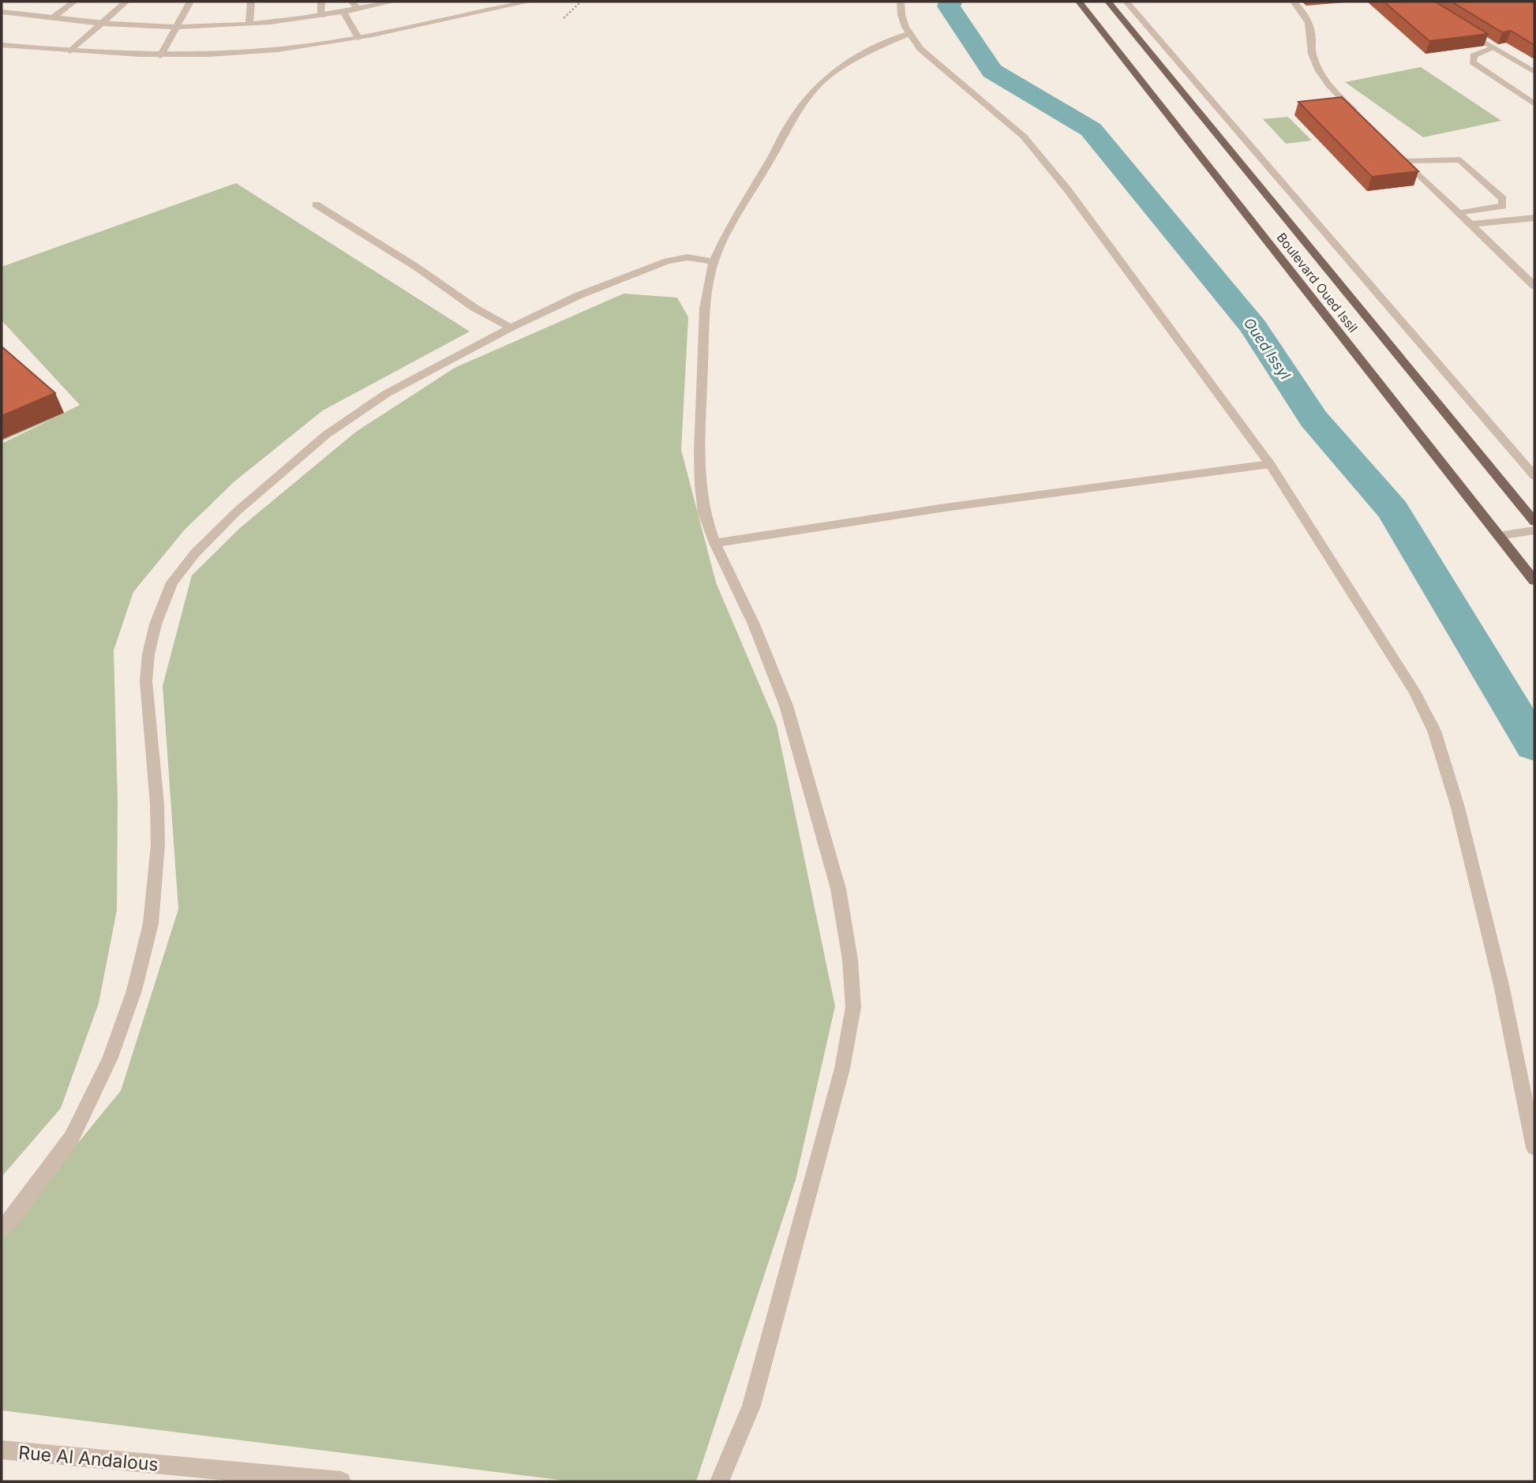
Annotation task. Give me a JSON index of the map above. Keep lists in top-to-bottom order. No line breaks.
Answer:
{"streets":{"main road":["Boulevard Oued Issil"],"street":["Rue Al Andalous"]},"water":["Oued Issyl"]}
